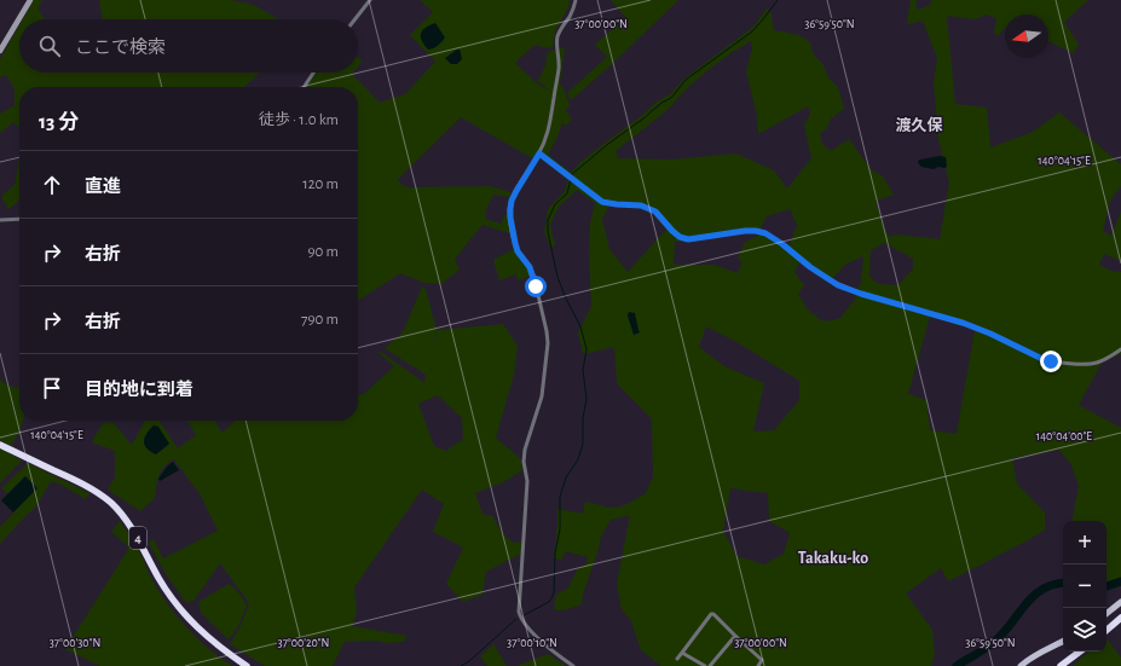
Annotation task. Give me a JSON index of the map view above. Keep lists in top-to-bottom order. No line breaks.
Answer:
{"streets":{"highway":["4"]},"districts":["渡久保","Takaku-ko"],"north":"left","page":{"search":"ここで検索","heading":["13 分","徒歩 · 1.0 km"],"list":[["直進","120 m"],["右折","90 m"],["右折","790 m"],"目的地に到着"],"map_buttons":["+","−"]},"coordinates":["36°59'50\"N","37°00'00\"N","140°04'15\"E","140°04'00\"E","37°00'30\"N","37°00'20\"N","37°00'10\"N"]}
